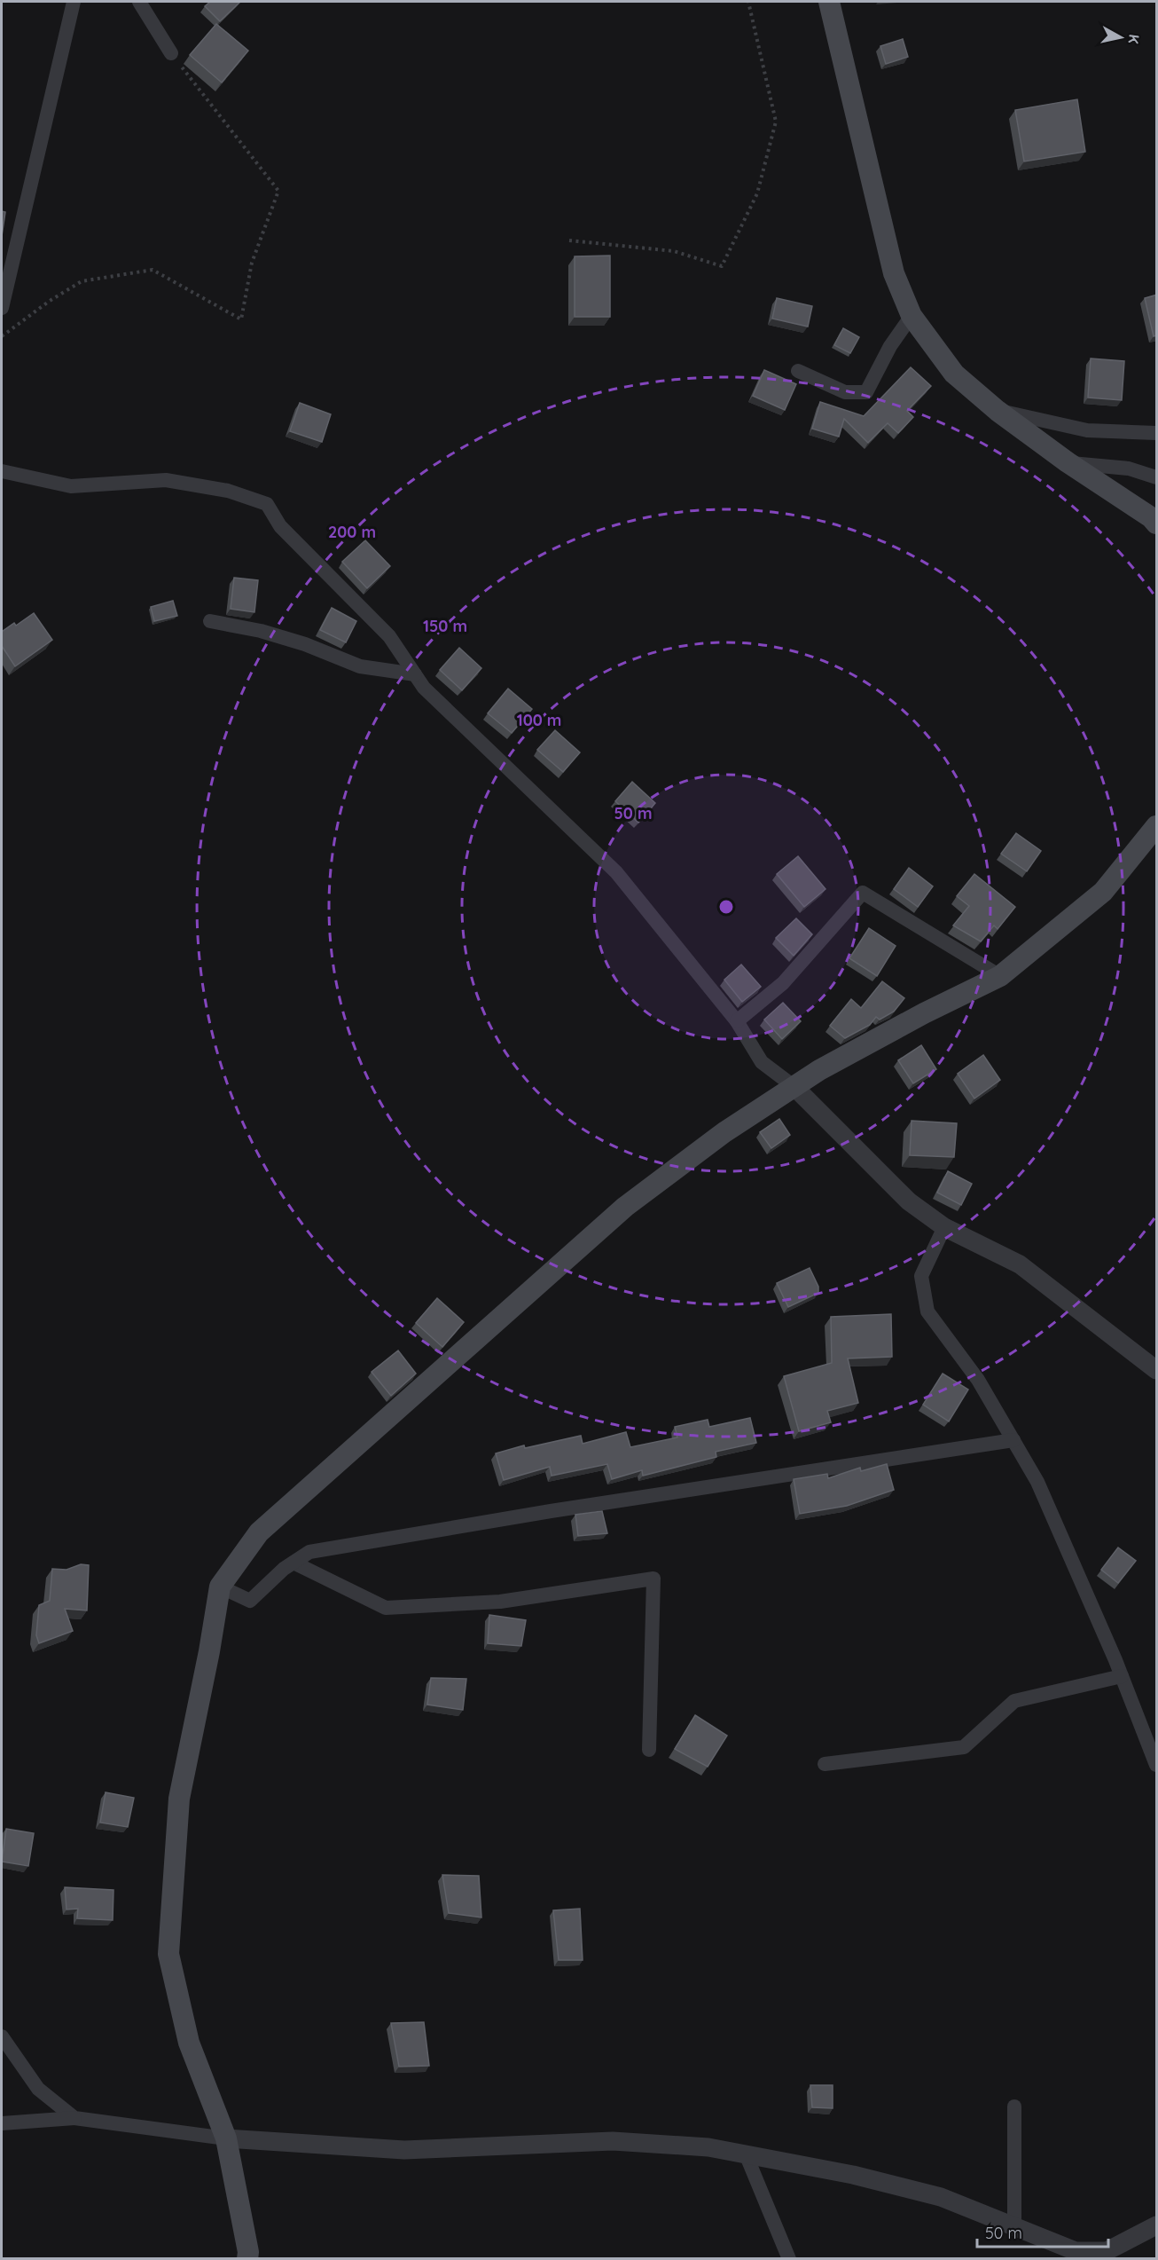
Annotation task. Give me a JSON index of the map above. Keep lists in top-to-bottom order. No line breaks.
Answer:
{"scale_bar":"50 m","north":"right","rings":["200 m","150 m","100 m","50 m"]}
